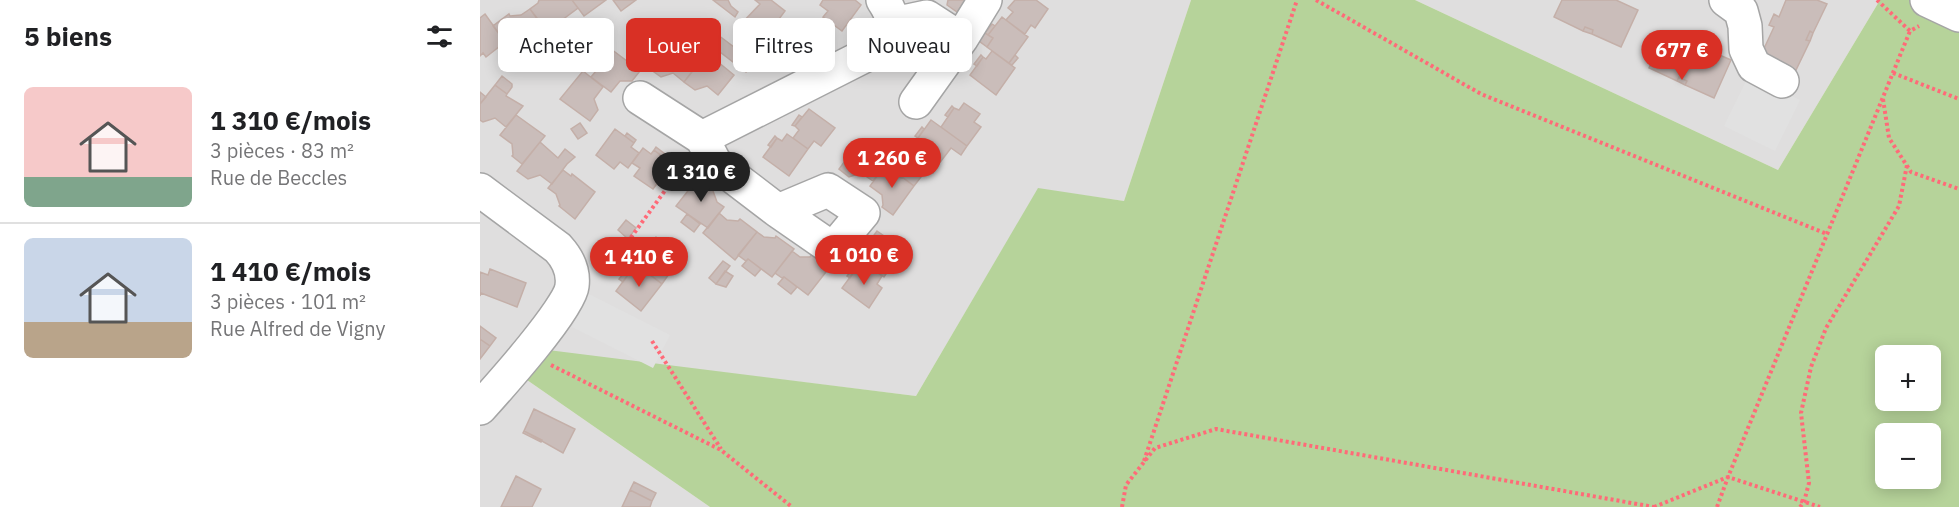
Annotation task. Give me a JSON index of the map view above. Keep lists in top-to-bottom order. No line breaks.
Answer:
{"page":{"heading":"5 biens","chip":["Acheter","Louer","Filtres","Nouveau"],"price":["677 €","1 260 €","1 310 €","1 010 €","1 410 €"],"list":[{"name":"1 310 €/mois","note":"3 pièces · 83 m² · Rue de Beccles"},{"name":"1 410 €/mois","note":"3 pièces · 101 m² · Rue Alfred de Vigny"}],"map_buttons":["+","−"]}}
